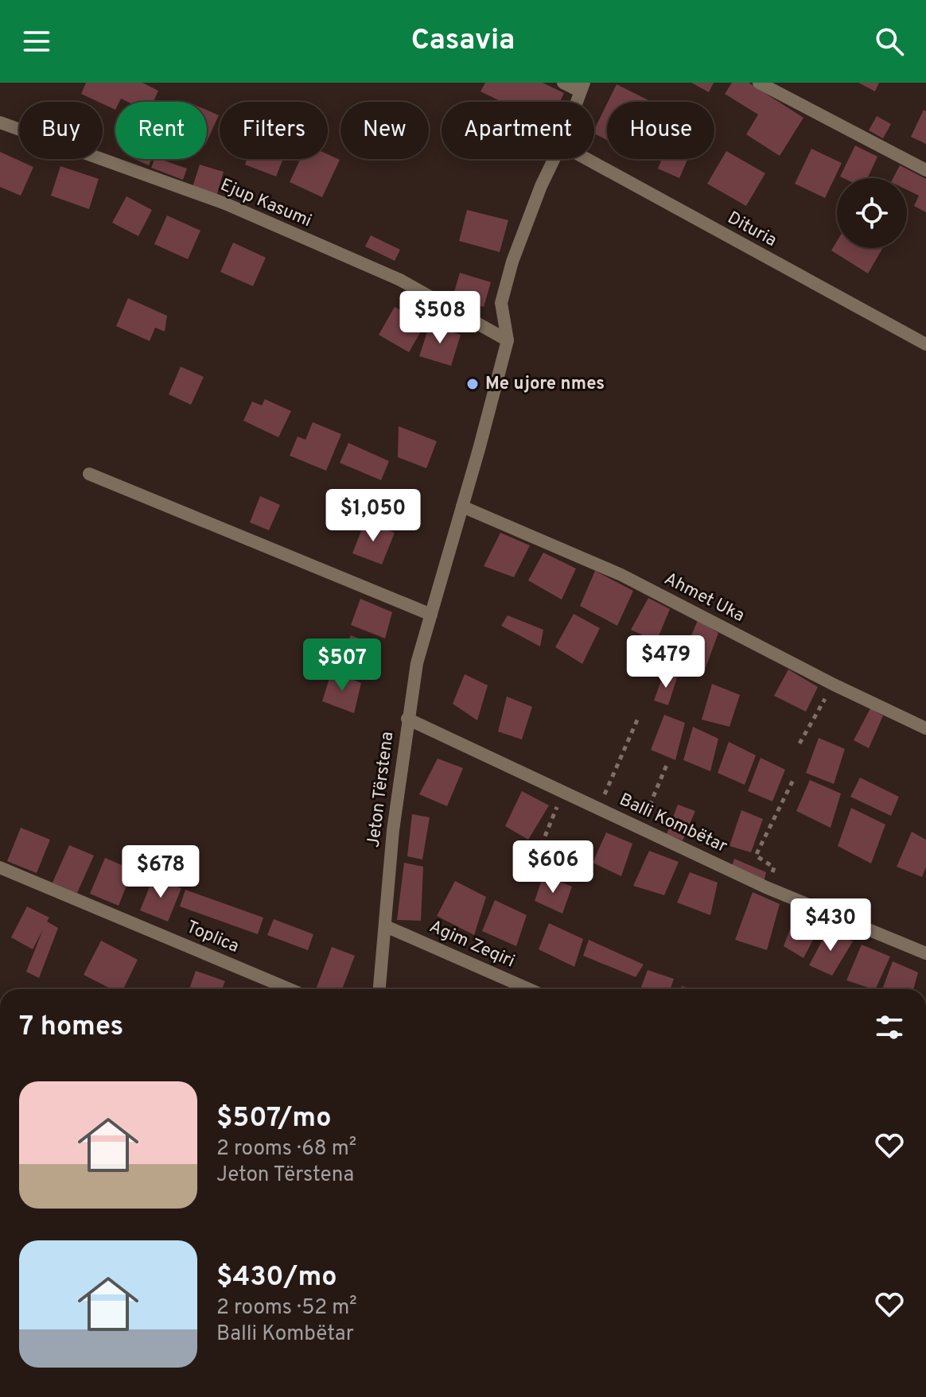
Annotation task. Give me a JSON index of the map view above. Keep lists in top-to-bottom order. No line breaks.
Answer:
{"streets":{"street":["Ejup Kasumi","Dituria","Ahmet Uka","Jeton Tërstena","Balli Kombëtar","Toplica","Agim Zeqiri"]},"crossings":[["Ejup Kasumi","Jeton Tërstena"],["Ahmet Uka","Jeton Tërstena"],["Jeton Tërstena","Balli Kombëtar"],["Jeton Tërstena","Agim Zeqiri"]],"places":["Me ujore nmes"],"page":{"header":"Casavia","chip":["Buy","Rent","Filters","New","Apartment","House"],"price":["$508","$1,050","$479","$507","$606","$678","$430"],"heading":"7 homes","list":[{"name":"$507/mo","note":"2 rooms · 68 m² · Jeton Tërstena"},{"name":"$430/mo","note":"2 rooms · 52 m² · Balli Kombëtar"}]}}
